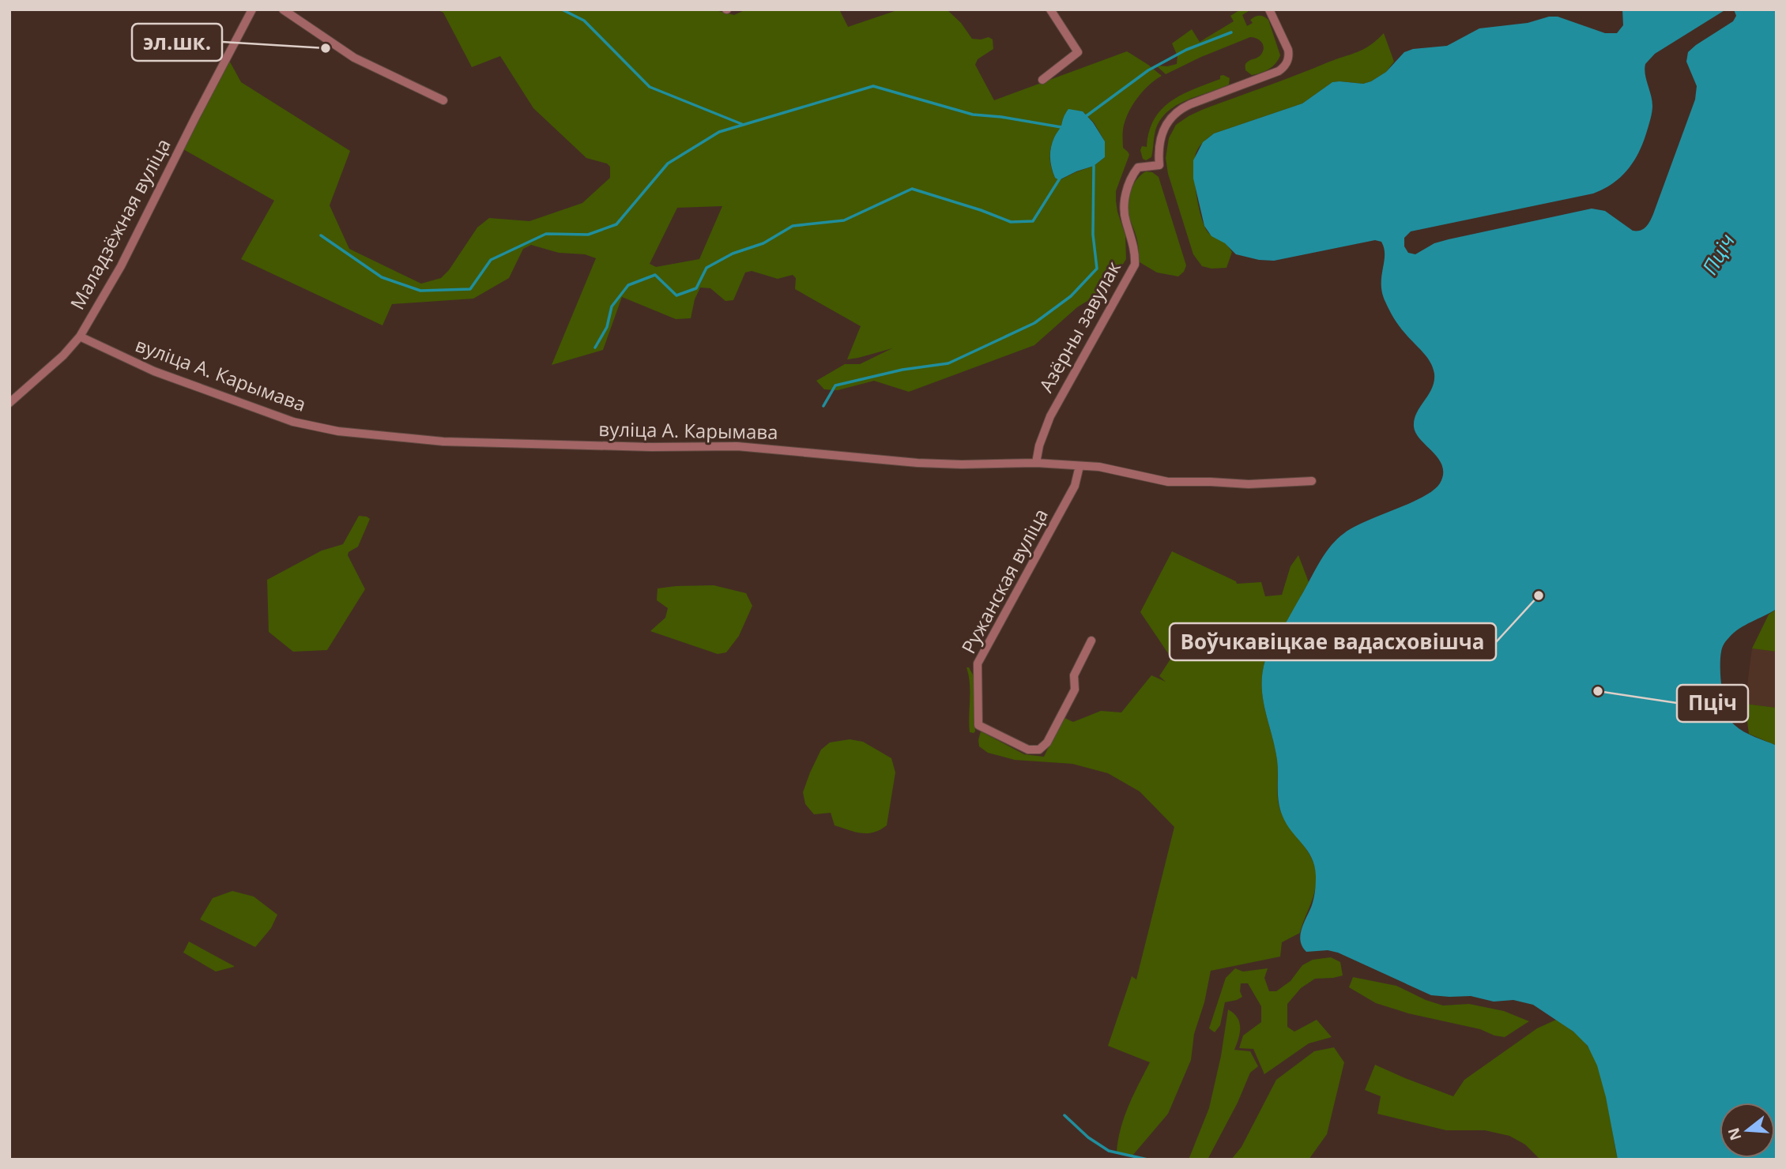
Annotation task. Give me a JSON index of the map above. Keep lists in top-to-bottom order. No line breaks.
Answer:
{"streets":{"street":["Маладзёжная вуліца","Азёрны завулак","вуліца А. Карымава","Ружанская вуліца"]},"crossings":[["Маладзёжная вуліца","вуліца А. Карымава"],["Азёрны завулак","вуліца А. Карымава"],["вуліца А. Карымава","Ружанская вуліца"]],"water":["Пціч"],"places":["эл.шк.","Воўчкавіцкае вадасховішча","Пціч"],"north":"left"}
